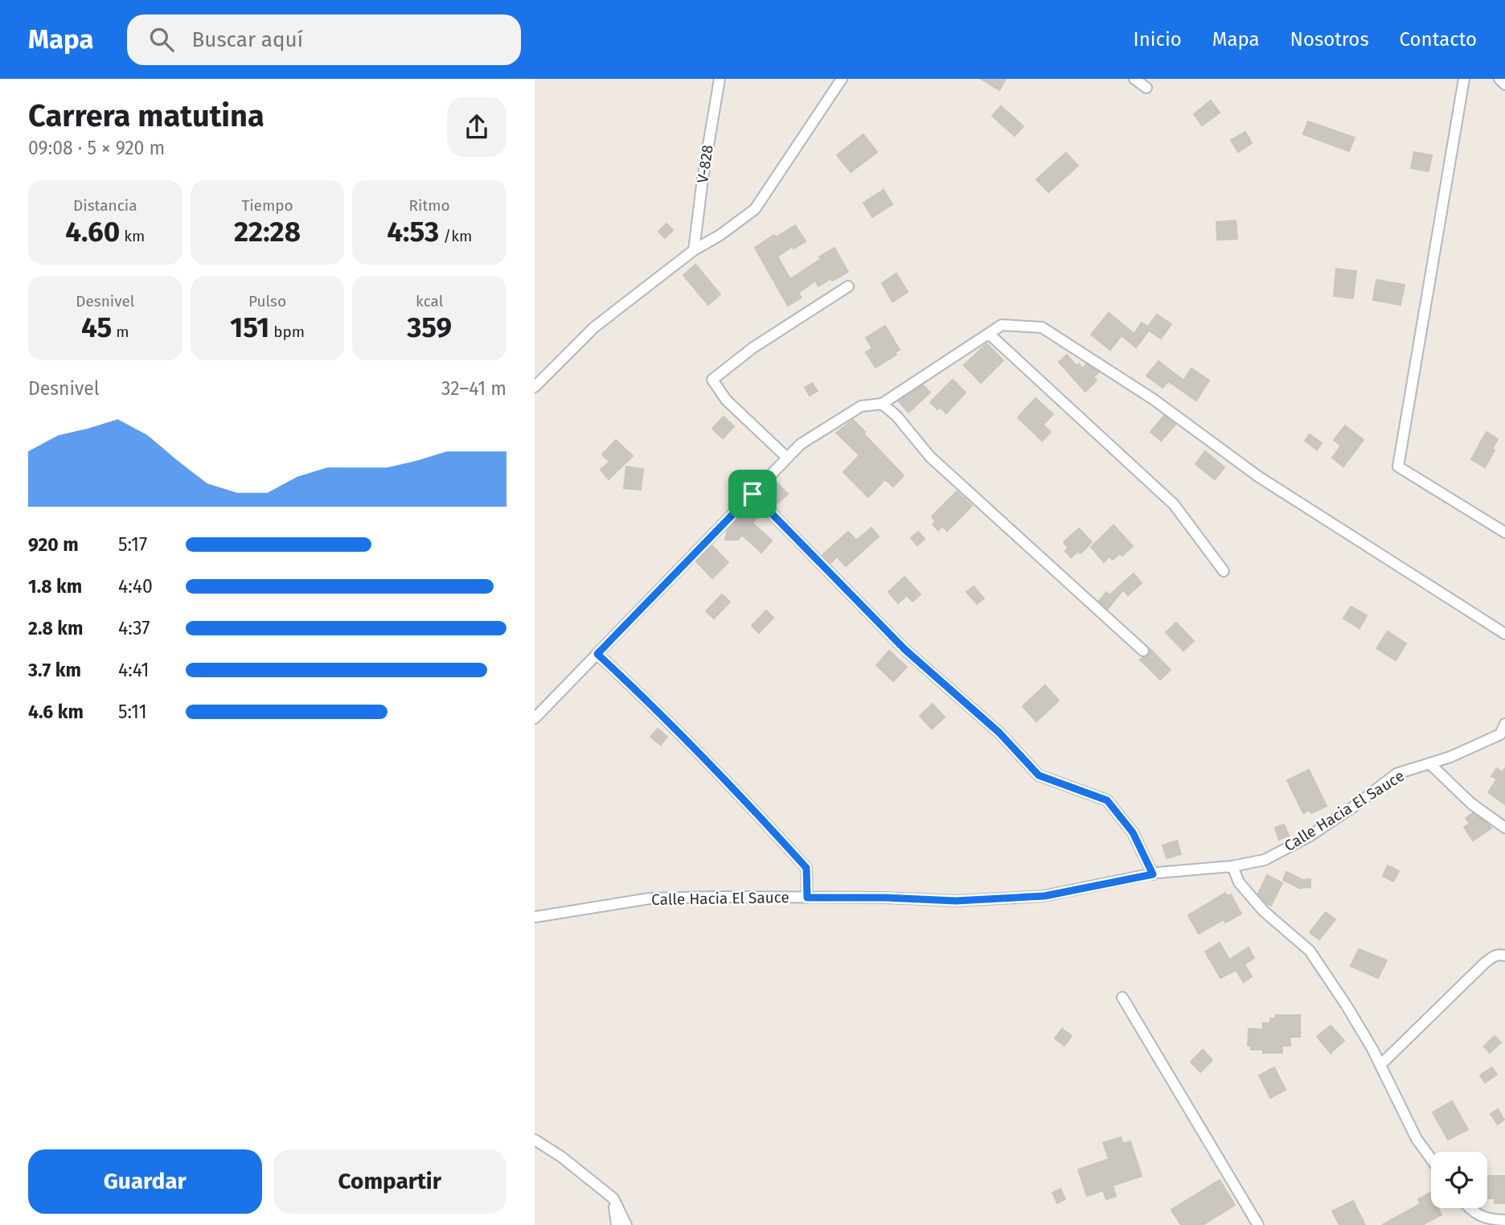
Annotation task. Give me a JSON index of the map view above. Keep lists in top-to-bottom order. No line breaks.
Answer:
{"streets":{"street":["V-828","Calle Hacia El Sauce"]},"page":{"header":"Mapa","search":"Buscar aquí","nav":["Inicio","Mapa","Nosotros","Contacto"],"heading":["Carrera matutina","09:08 · 5 × 920 m"],"stats":[["Distancia","4.60 km"],["Tiempo","22:28"],["Ritmo","4:53 /km"],["Desnivel","45 m"],["Pulso","151 bpm"],["kcal","359"]],"chart":["Desnivel","32–41 m"],"list":[{"name":"920 m","note":"5:17"},{"name":"1.8 km","note":"4:40"},{"name":"2.8 km","note":"4:37"},{"name":"3.7 km","note":"4:41"},{"name":"4.6 km","note":"5:11"}],"buttons":["Guardar","Compartir"]}}
